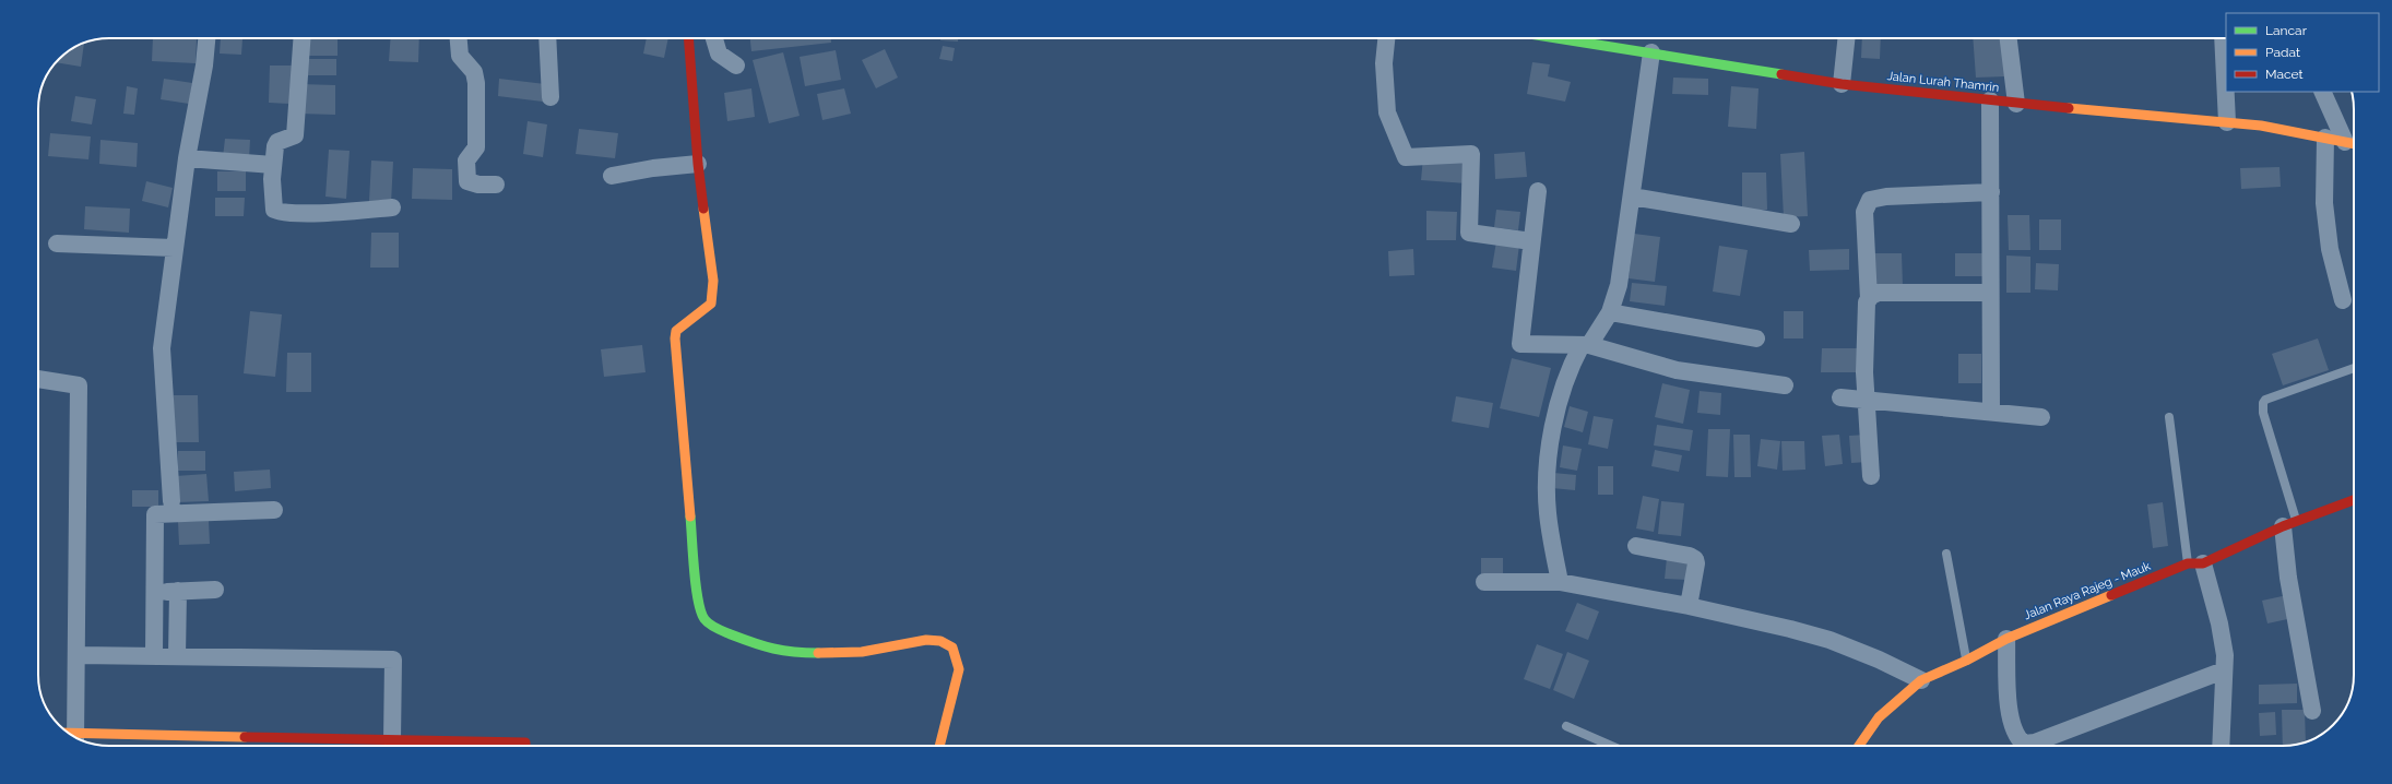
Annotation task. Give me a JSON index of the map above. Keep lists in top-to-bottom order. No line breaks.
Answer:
{"streets":{"street":["Jalan Lurah Thamrin","Jalan Raya Rajeg - Mauk"]},"legend":["Lancar","Padat","Macet"]}
